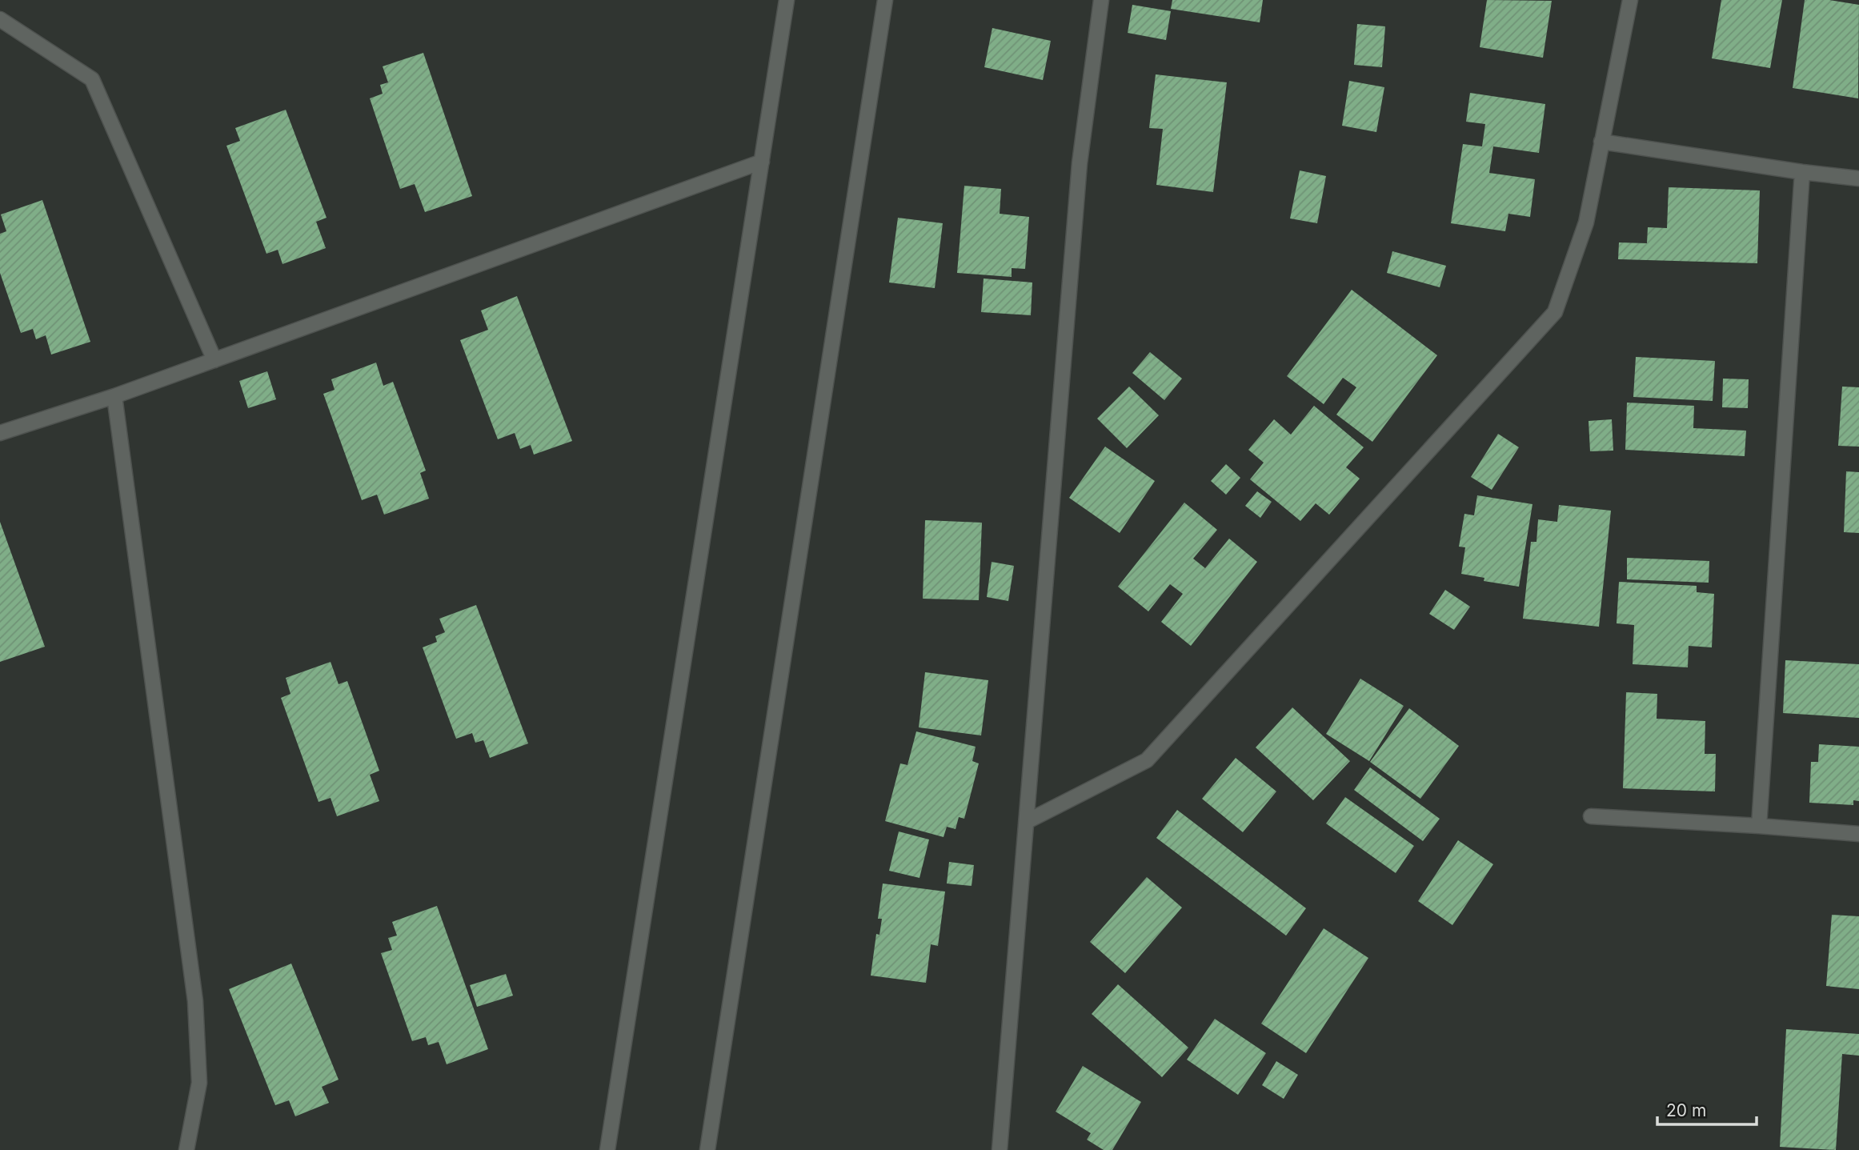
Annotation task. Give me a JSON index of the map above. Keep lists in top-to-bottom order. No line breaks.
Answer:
{"scale_bar":"20 m"}
